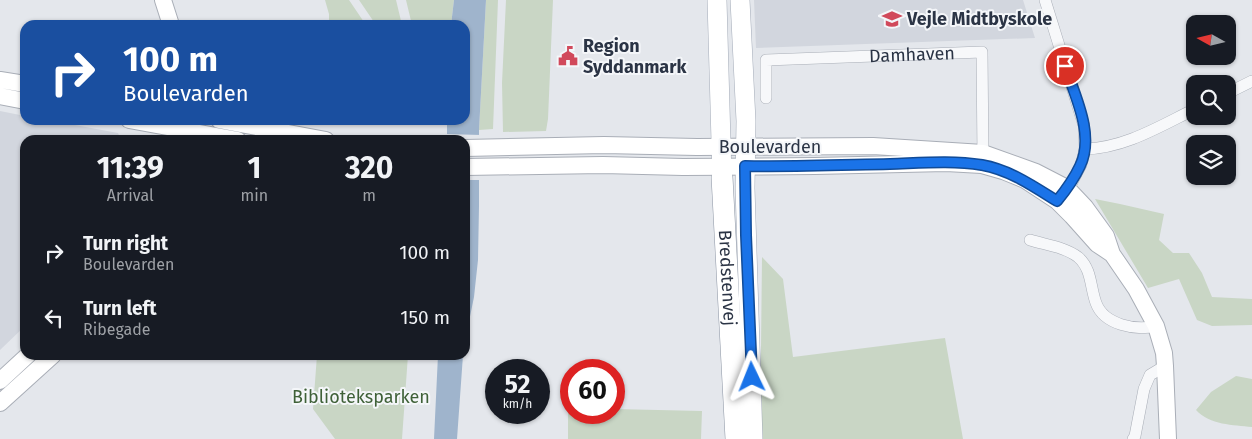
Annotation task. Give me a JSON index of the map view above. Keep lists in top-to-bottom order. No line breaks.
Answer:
{"streets":{"highway":["Bredstenvej"],"main road":["Boulevarden"],"street":["Damhaven"]},"crossings":[["Damhaven","Boulevarden"],["Boulevarden","Bredstenvej"]],"parks":["Biblioteksparken"],"places":{"school or university":["Vejle Midtbyskole"],"public building":["Region Syddanmark"]},"north":"left","page":{"turn":["100 m","Boulevarden"],"eta":["11:39","Arrival","1","min","320","m"],"list":[{"name":"Turn right","note":"Boulevarden","value":"100 m"},{"name":"Turn left","note":"Ribegade","value":"150 m"}],"speed":"52 km/h","limit":"60"}}
